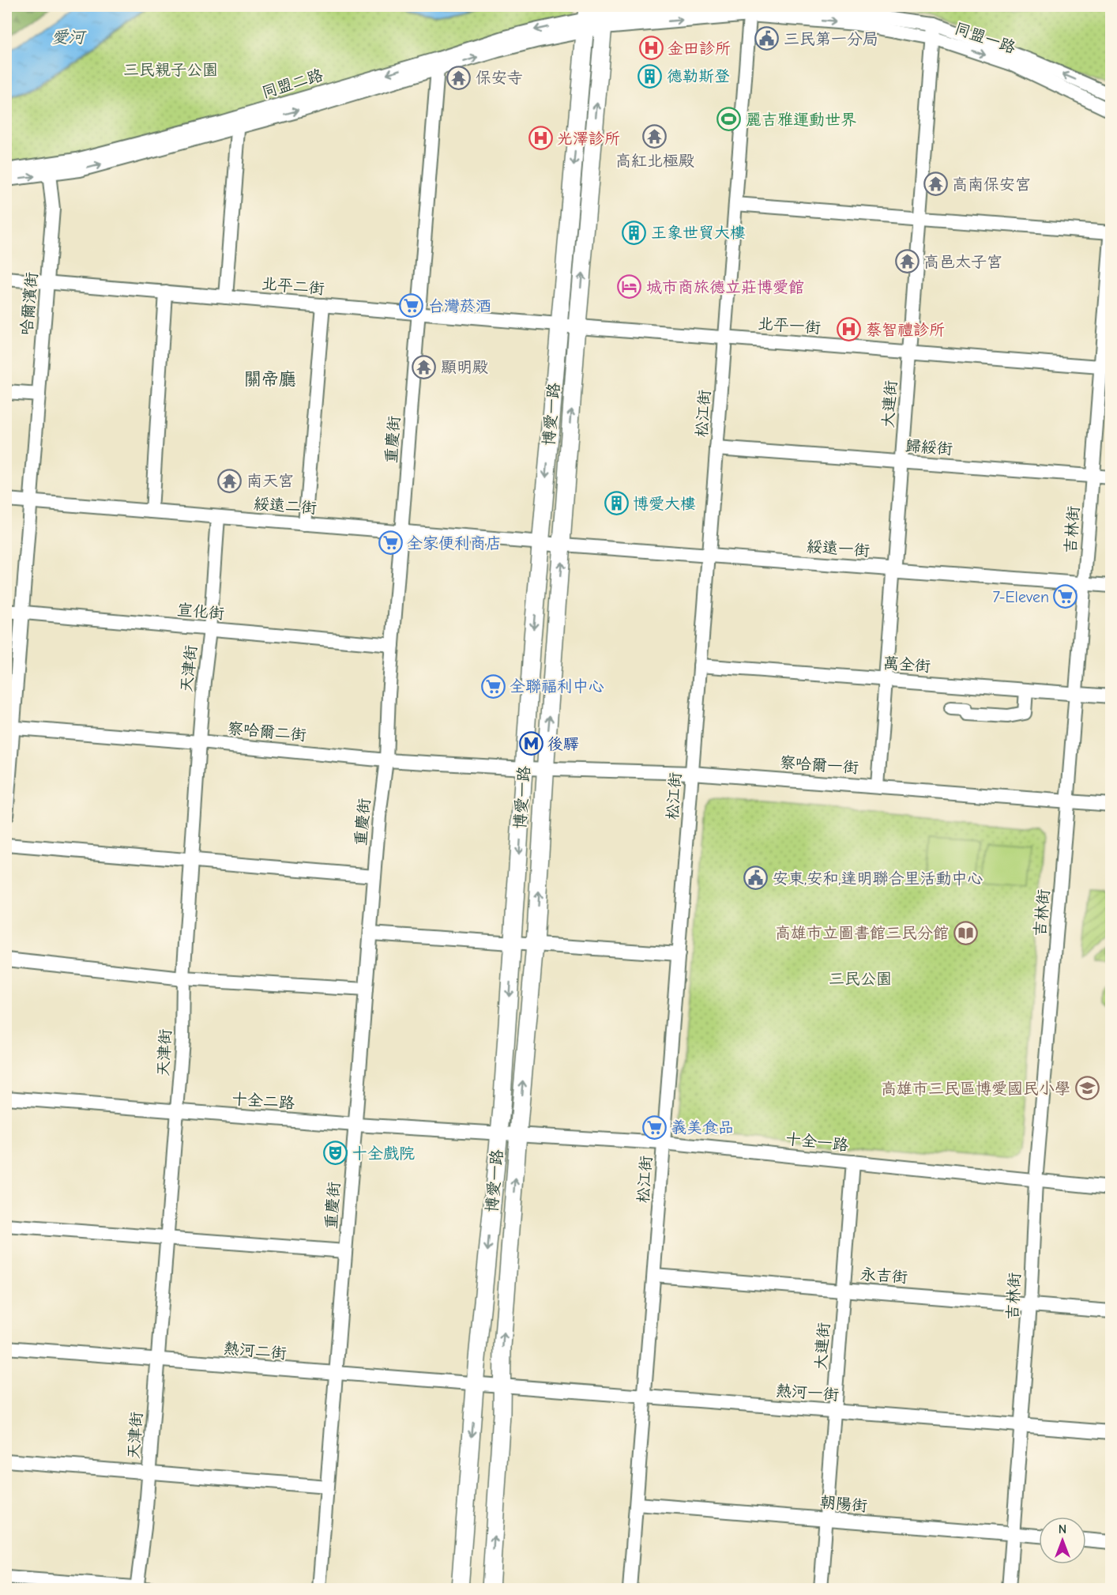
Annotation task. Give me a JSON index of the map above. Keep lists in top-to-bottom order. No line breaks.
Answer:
{"streets":{"main road":["博愛一路"],"street":["同盟一路","同盟二路","北平二街","哈爾濱街","北平一街","大連街","松江街","重慶街","歸綏街","綏遠二街","吉林街","綏遠一街","宣化街","萬全街","天津街","察哈爾二街","察哈爾一街","十全二路","十全一路","永吉街","熱河二街","熱河一街","朝陽街"]},"crossings":[["同盟一路","同盟二路"],["同盟一路","大連街"],["同盟一路","松江街"],["同盟一路","博愛一路"],["同盟二路","哈爾濱街"],["同盟二路","博愛一路"],["同盟二路","重慶街"],["北平二街","哈爾濱街"],["北平二街","北平一街"],["北平二街","博愛一路"],["北平二街","重慶街"],["哈爾濱街","綏遠二街"],["哈爾濱街","宣化街"],["哈爾濱街","察哈爾二街"],["北平一街","大連街"],["北平一街","松江街"],["北平一街","博愛一路"],["北平一街","吉林街"],["大連街","歸綏街"],["大連街","綏遠一街"],["大連街","萬全街"],["大連街","察哈爾一街"],["大連街","十全一路"],["大連街","永吉街"],["大連街","熱河一街"],["大連街","朝陽街"],["松江街","歸綏街"],["松江街","綏遠一街"],["松江街","萬全街"],["松江街","察哈爾一街"],["松江街","十全一路"],["松江街","永吉街"],["松江街","熱河一街"],["松江街","朝陽街"],["博愛一路","綏遠二街"],["博愛一路","綏遠一街"],["博愛一路","察哈爾二街"],["博愛一路","察哈爾一街"],["博愛一路","十全二路"],["博愛一路","十全一路"],["博愛一路","熱河二街"],["博愛一路","熱河一街"],["重慶街","綏遠二街"],["重慶街","宣化街"],["重慶街","察哈爾二街"],["重慶街","十全二路"],["重慶街","熱河二街"],["歸綏街","吉林街"],["綏遠二街","綏遠一街"],["綏遠二街","天津街"],["吉林街","綏遠一街"],["吉林街","萬全街"],["吉林街","察哈爾一街"],["吉林街","十全一路"],["吉林街","永吉街"],["吉林街","熱河一街"],["吉林街","朝陽街"],["宣化街","天津街"],["天津街","察哈爾二街"],["天津街","十全二路"],["天津街","熱河二街"],["察哈爾二街","察哈爾一街"],["十全二路","十全一路"],["熱河二街","熱河一街"]],"districts":["關帝廳"],"water":["愛河"],"parks":["三民親子公園","三民公園"],"places":{"public building":["三民第一分局","安東,安和,達明聯合里活動中心"],"hospital":["金田診所","光澤診所","蔡智禮診所"],"building":["德勒斯登","王象世貿大樓","博愛大樓"],"temple":["保安寺","高紅北極殿","高南保安宮","高邑太子宮","顯明殿","南天宮"],"sports":["麗吉雅運動世界"],"hotel":["城市商旅德立莊博愛館"],"supermarket":["台灣菸酒","全家便利商店","7-Eleven","全聯福利中心","義美食品"],"metro station":["後驛"],"library":["高雄市立圖書館三民分館"],"school or university":["高雄市三民區博愛國民小學"],"theatre":["十全戲院"]},"north":"top"}
